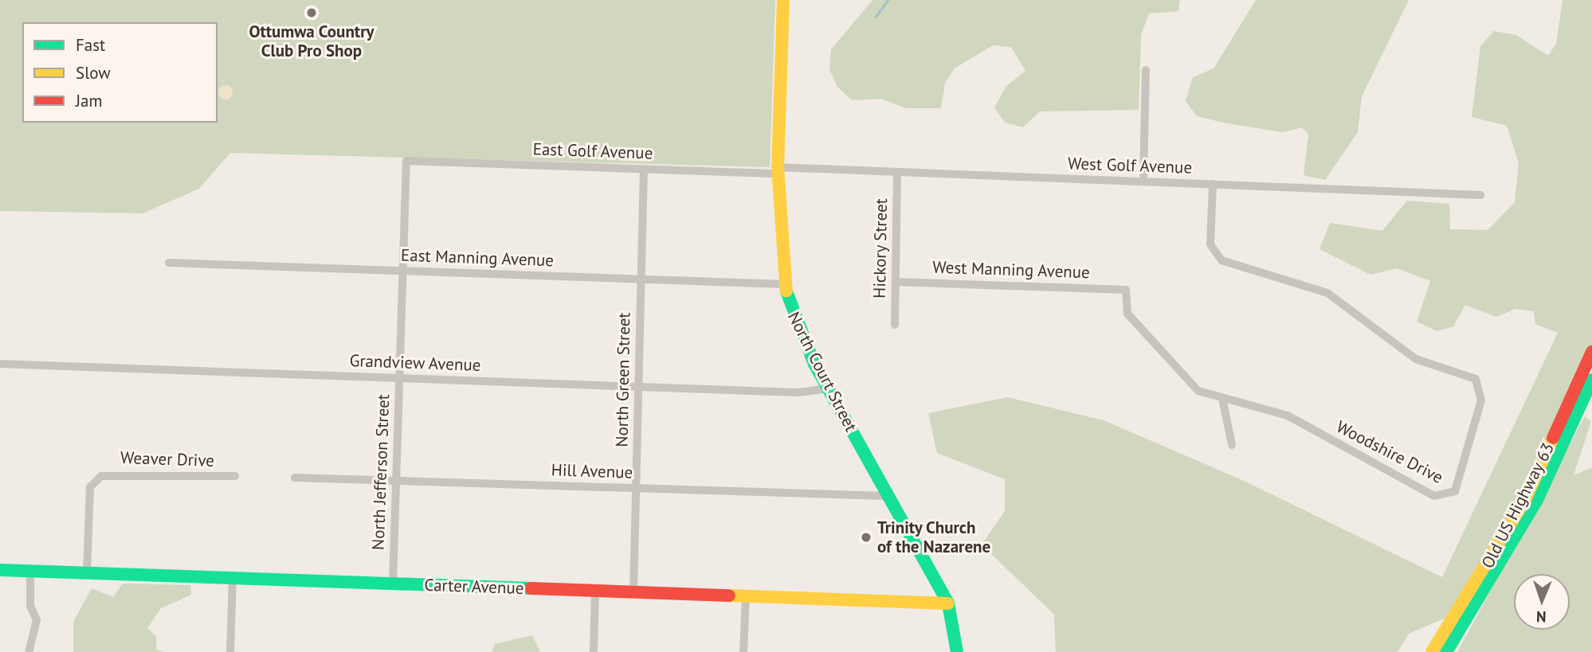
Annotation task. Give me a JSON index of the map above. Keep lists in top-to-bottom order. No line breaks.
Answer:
{"streets":{"main road":["North Court Street","Old US Highway 63","Carter Avenue"],"street":["East Golf Avenue","West Golf Avenue","Hickory Street","East Manning Avenue","West Manning Avenue","Grandview Avenue","North Green Street","Woodshire Drive","Weaver Drive","Hill Avenue","North Jefferson Street"]},"crossings":[["East Golf Avenue","West Golf Avenue"],["East Golf Avenue","North Court Street"],["East Golf Avenue","North Green Street"],["East Golf Avenue","North Jefferson Street"],["West Golf Avenue","Hickory Street"],["West Golf Avenue","North Court Street"],["West Golf Avenue","Woodshire Drive"],["Hickory Street","West Manning Avenue"],["East Manning Avenue","North Court Street"],["East Manning Avenue","North Green Street"],["East Manning Avenue","North Jefferson Street"],["West Manning Avenue","Woodshire Drive"],["Grandview Avenue","North Court Street"],["Grandview Avenue","North Green Street"],["Grandview Avenue","North Jefferson Street"],["North Court Street","Hill Avenue"],["North Court Street","Carter Avenue"],["North Green Street","Hill Avenue"],["North Green Street","Carter Avenue"],["Weaver Drive","Carter Avenue"],["Hill Avenue","North Jefferson Street"],["North Jefferson Street","Carter Avenue"]],"places":["Ottumwa Country Club Pro Shop","Trinity Church of the Nazarene"],"legend":["Fast","Slow","Jam"],"north":"bottom"}
